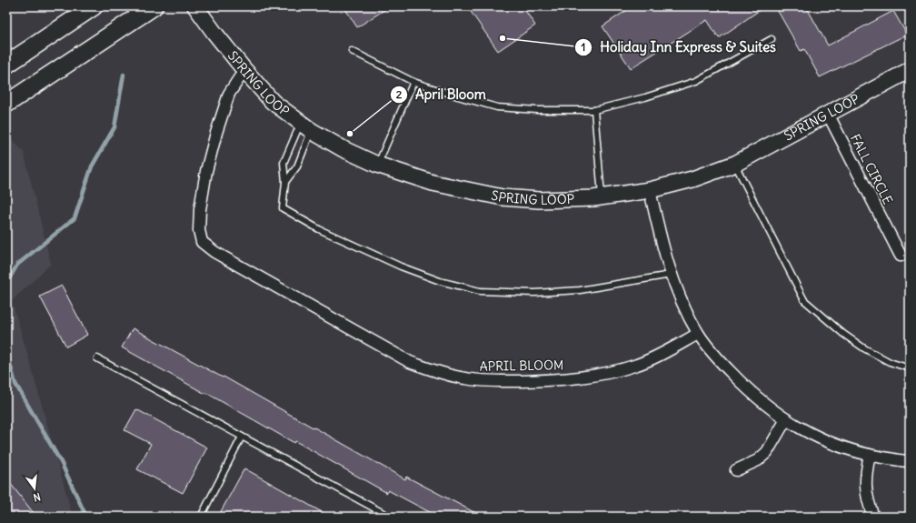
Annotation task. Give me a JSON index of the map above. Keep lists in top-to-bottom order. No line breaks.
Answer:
{"streets":{"street":["SPRING LOOP","FALL CIRCLE","APRIL BLOOM"]},"crossings":[["SPRING LOOP","FALL CIRCLE"],["SPRING LOOP","APRIL BLOOM"]],"places":["Holiday Inn Express & Suites","April Bloom"],"north":"bottom"}
